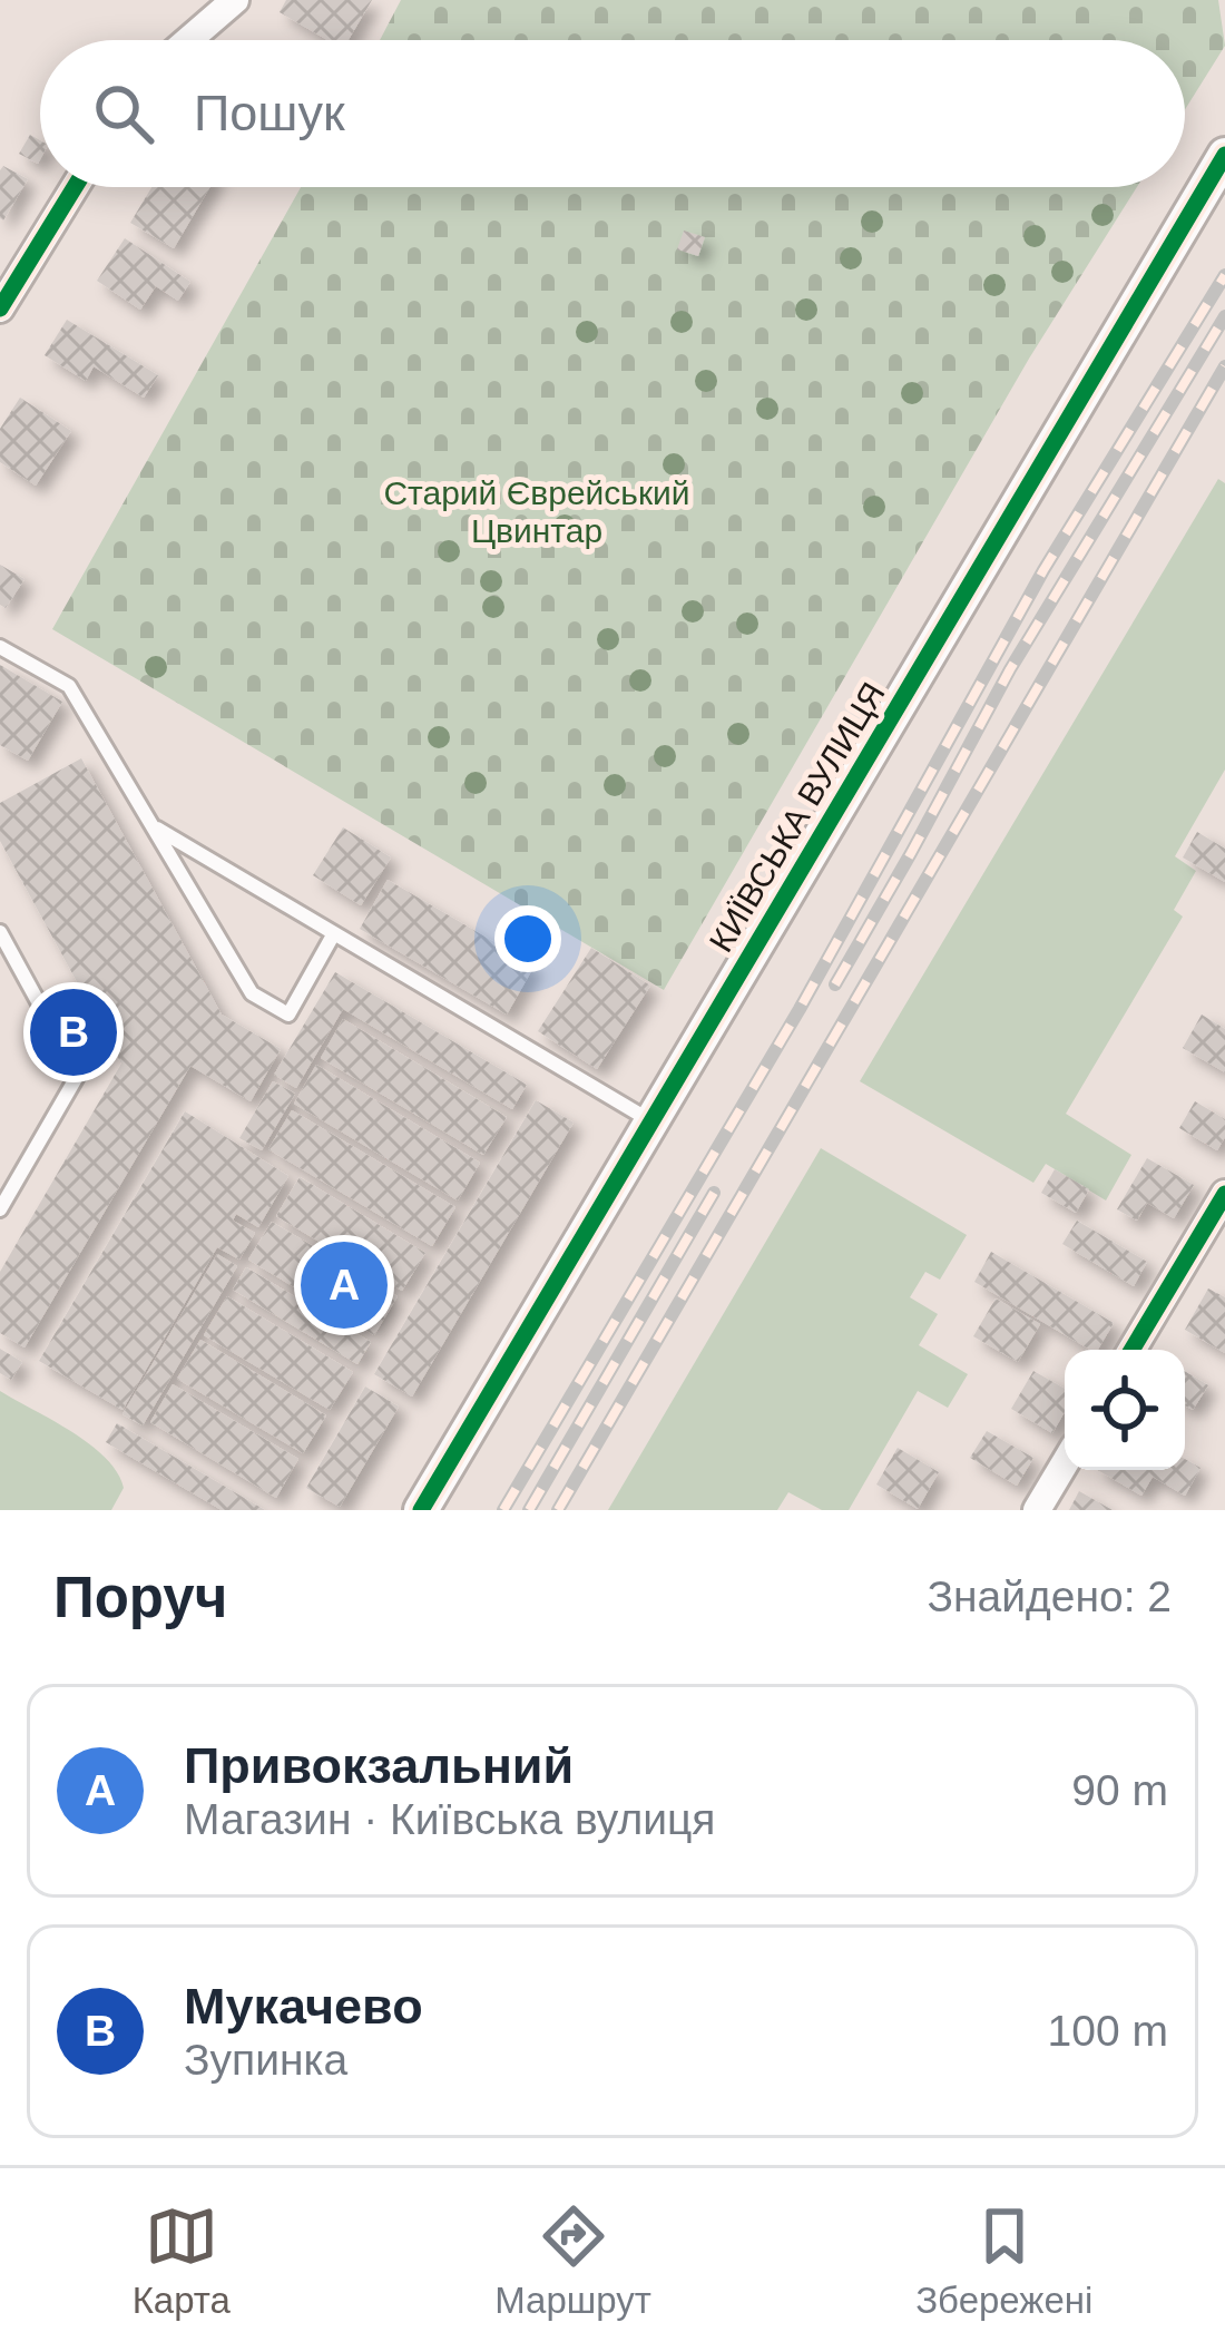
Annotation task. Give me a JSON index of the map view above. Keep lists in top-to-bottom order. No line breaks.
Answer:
{"streets":{"street":["КИЇВСЬКА ВУЛИЦЯ"]},"parks":["Старий Єврейський Цвинтар"],"page":{"search":"Пошук","pins":["B","A"],"heading":["Поруч","Знайдено: 2"],"list":[{"mark":"A","name":"Привокзальний","note":"Магазин · Київська вулиця","value":"90 m"},{"mark":"B","name":"Мукачево","note":"Зупинка","value":"100 m"}],"nav":["Карта","Маршрут","Збережені"]}}
